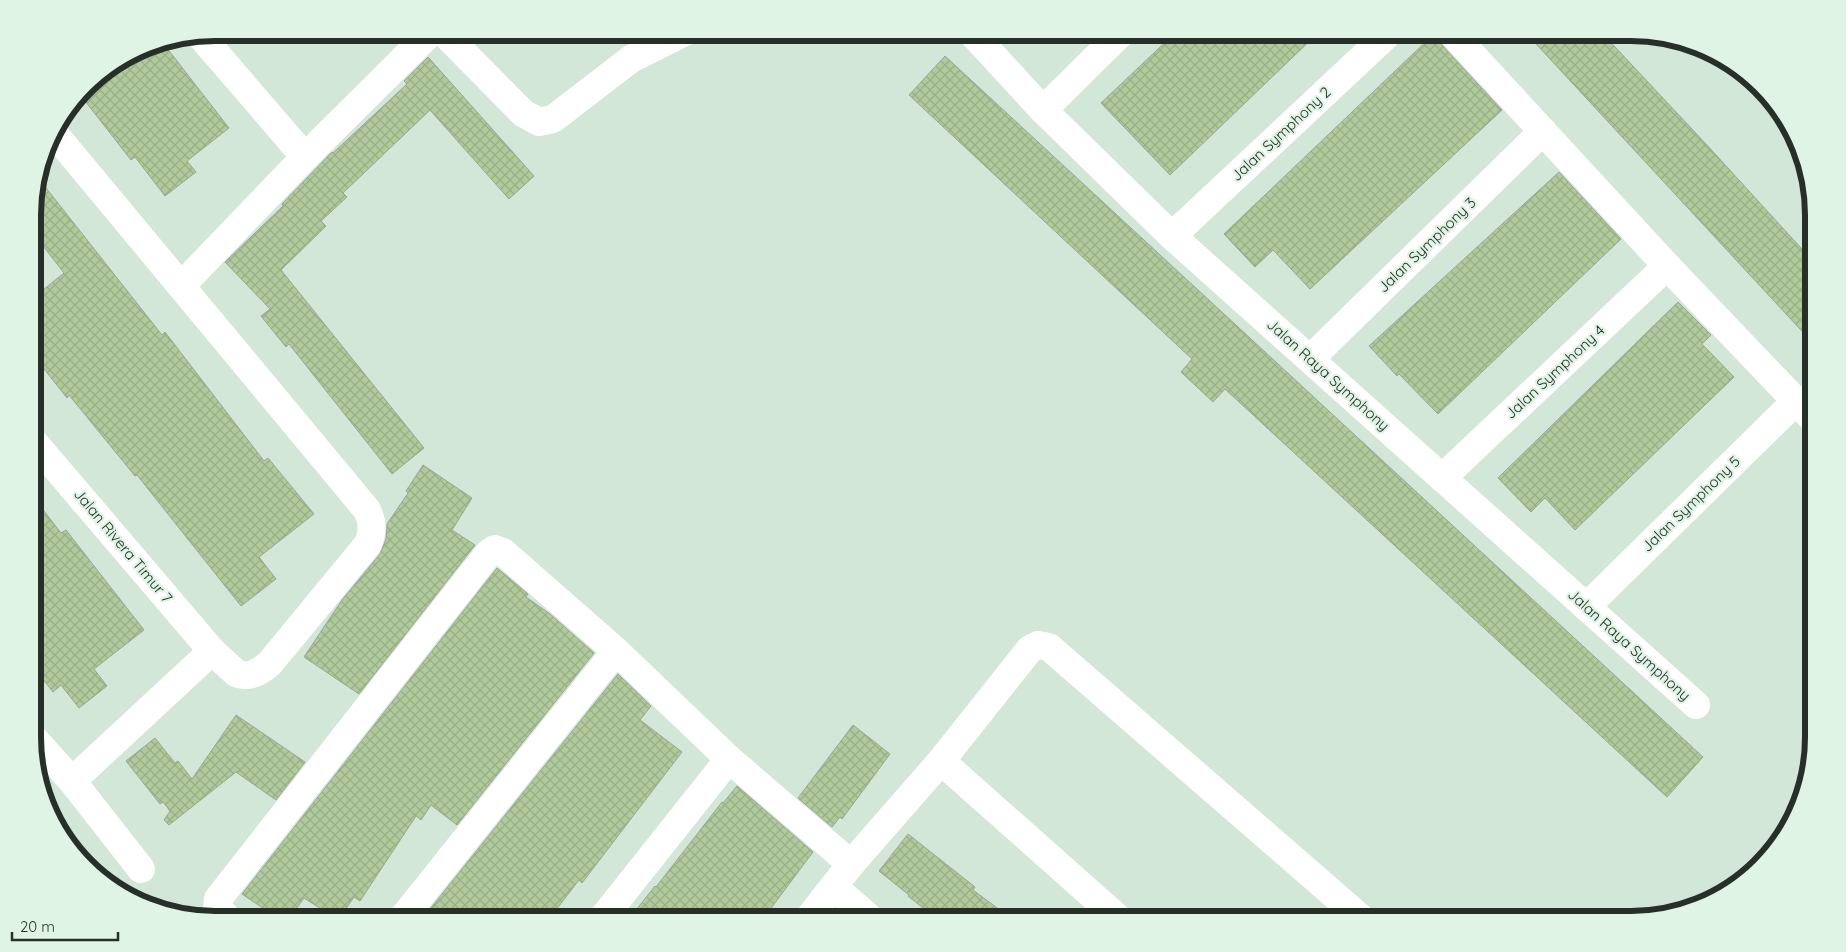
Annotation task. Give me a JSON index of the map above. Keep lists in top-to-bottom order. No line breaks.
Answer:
{"streets":{"street":["Jalan Symphony 2","Jalan Symphony 3","Jalan Symphony 4","Jalan Raya Symphony","Jalan Symphony 5","Jalan Rivera Timur 7"]},"crossings":[["Jalan Symphony 2","Jalan Raya Symphony"],["Jalan Symphony 3","Jalan Raya Symphony"],["Jalan Symphony 4","Jalan Raya Symphony"],["Jalan Raya Symphony","Jalan Symphony 5"]],"scale_bar":"20 m"}
